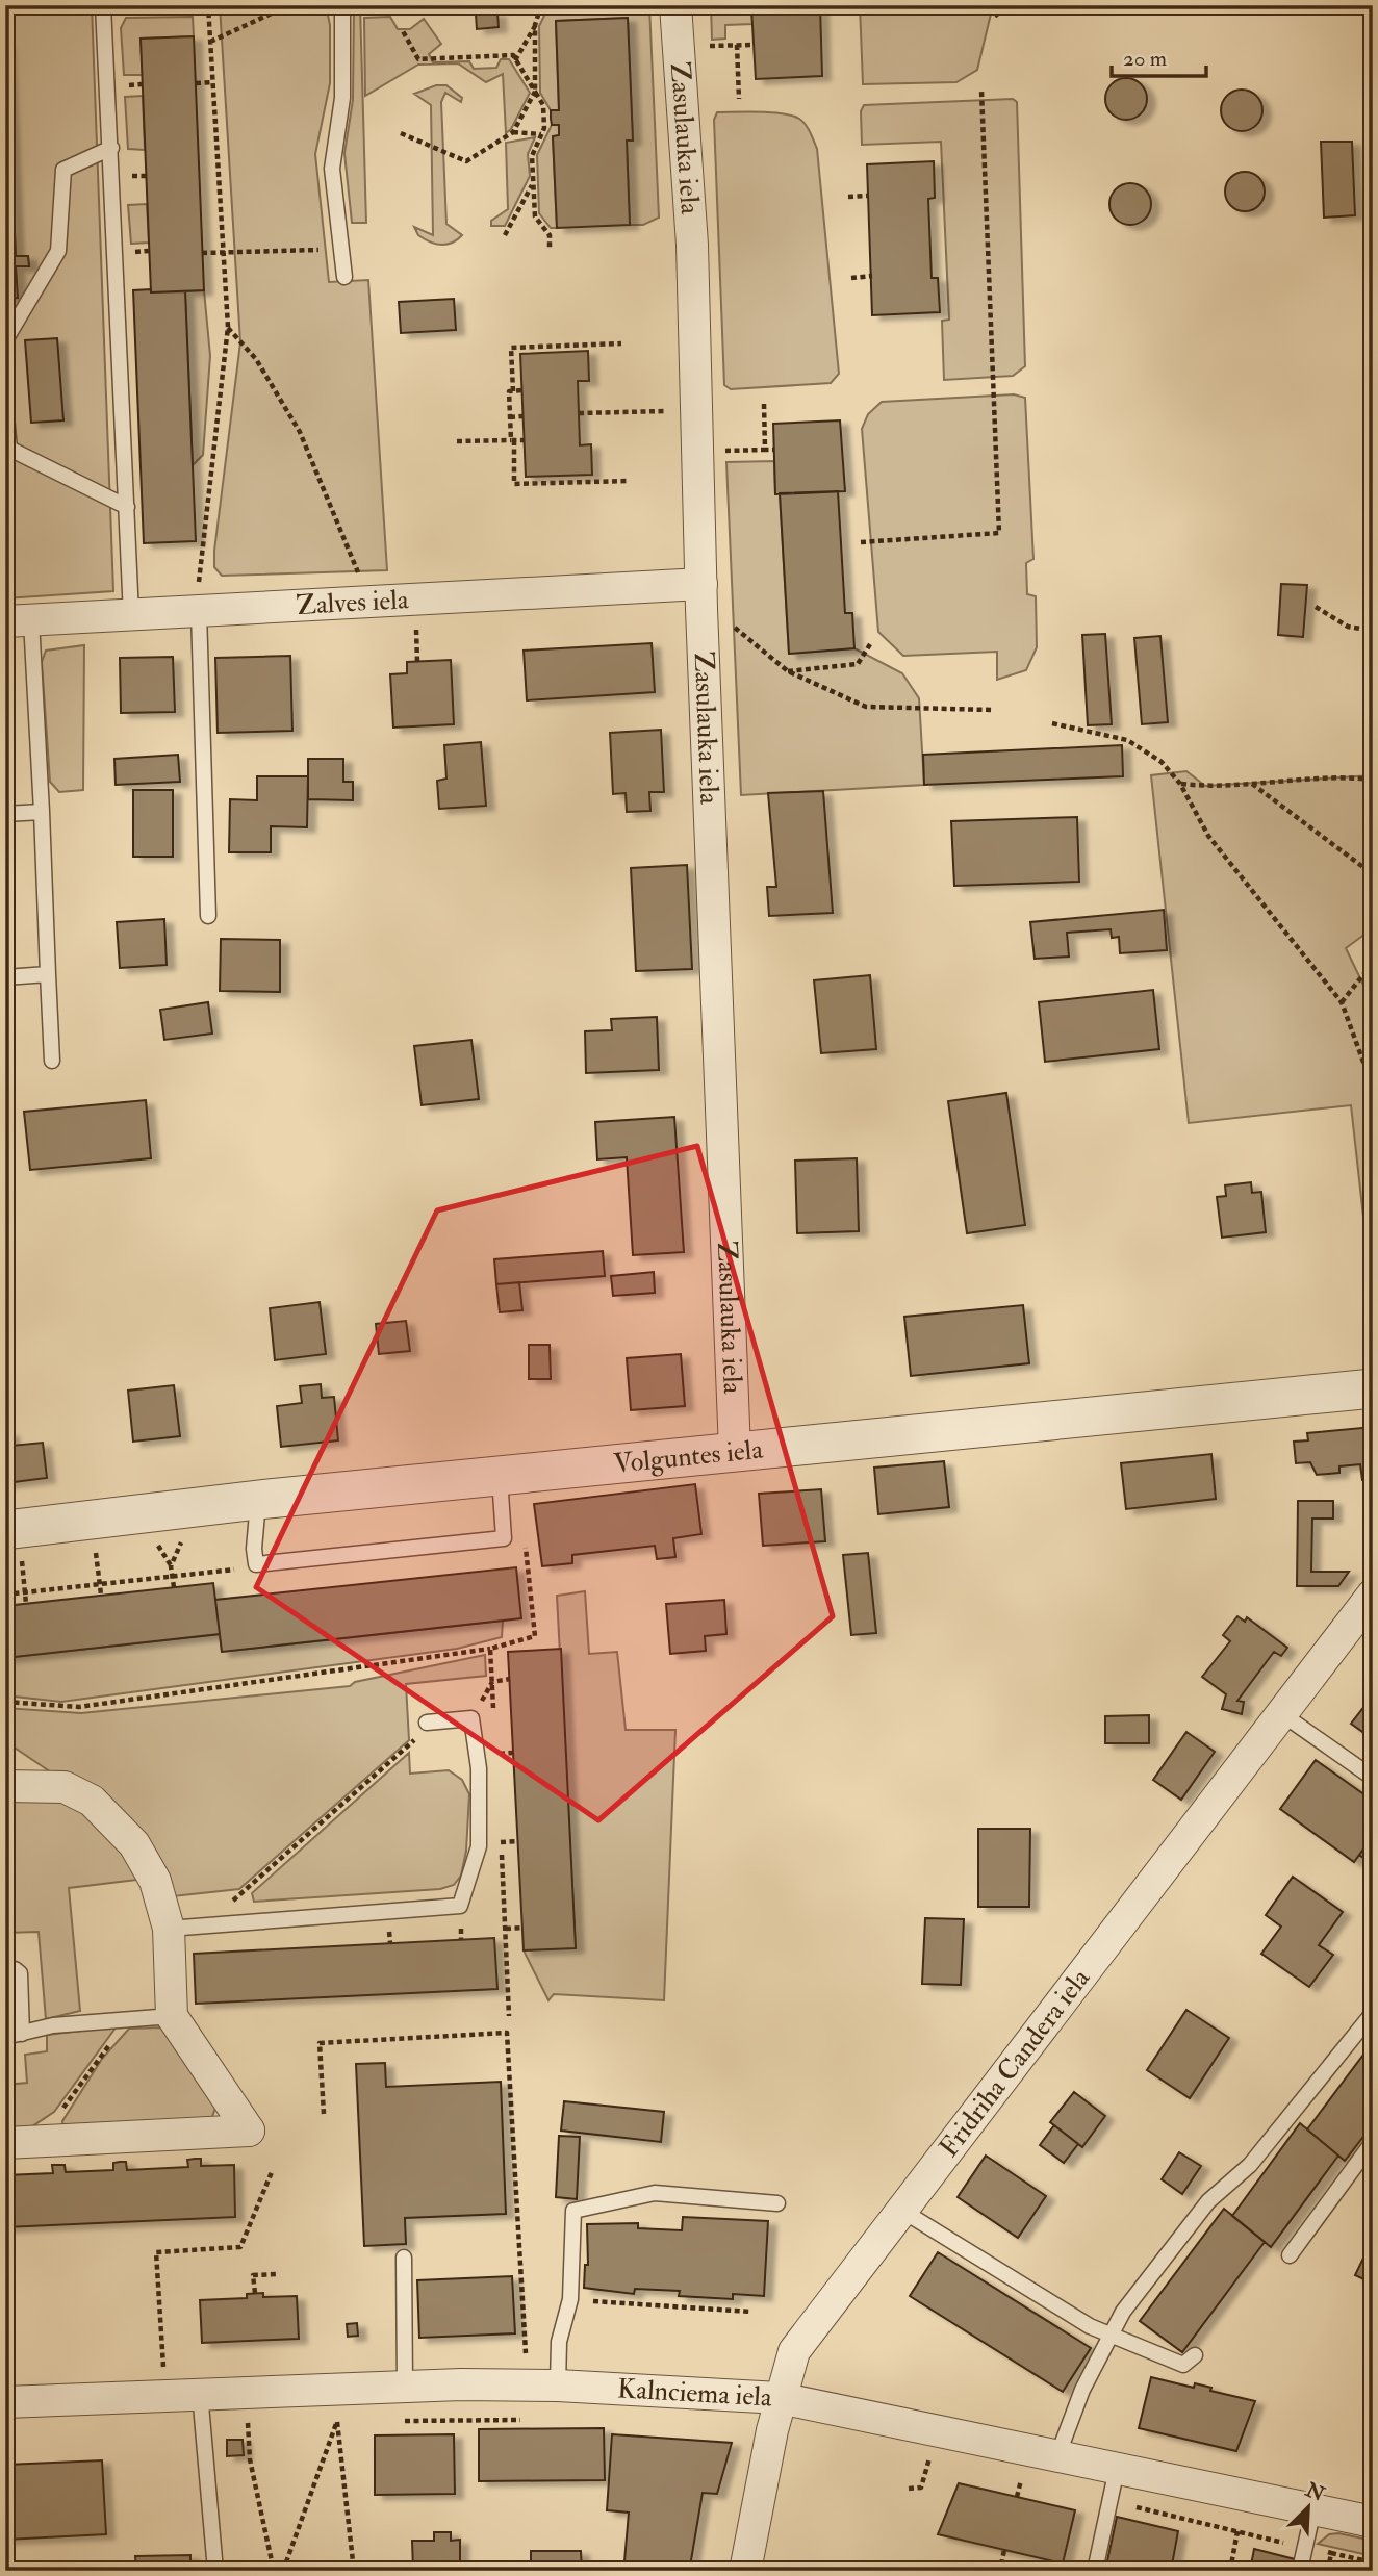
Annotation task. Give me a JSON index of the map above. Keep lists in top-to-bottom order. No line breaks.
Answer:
{"streets":{"street":["Zasulauka iela","Zalves iela","Volguntes iela","Fridriha Candera iela","Kalnciema iela"]},"crossings":[["Zasulauka iela","Zalves iela"],["Zasulauka iela","Volguntes iela"],["Fridriha Candera iela","Kalnciema iela"]],"scale_bar":"20 m","north":"top right"}
